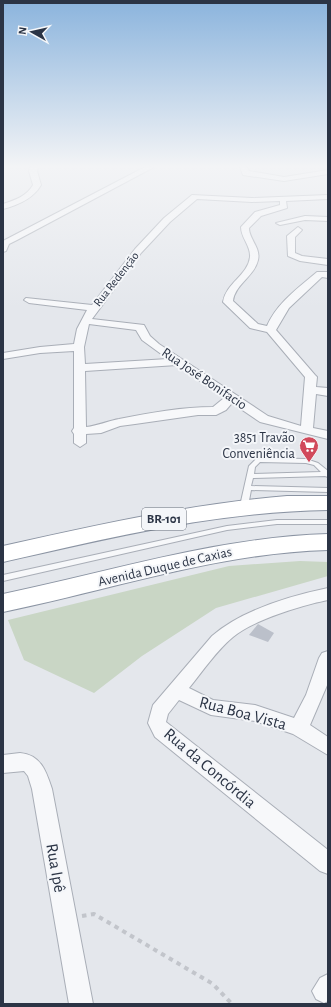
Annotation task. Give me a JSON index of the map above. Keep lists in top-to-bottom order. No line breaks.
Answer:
{"streets":{"highway":["BR-101","Avenida Duque de Caxias"],"street":["Rua Redenção","Rua José Bonifacio","Rua Boa Vista","Rua da Concórdia","Rua Ipê"]},"crossings":[["Rua Redenção","Rua José Bonifacio"],["Rua Boa Vista","Rua da Concórdia"]],"places":{"supermarket":["3851 Travão Conveniência"]},"north":"left"}
